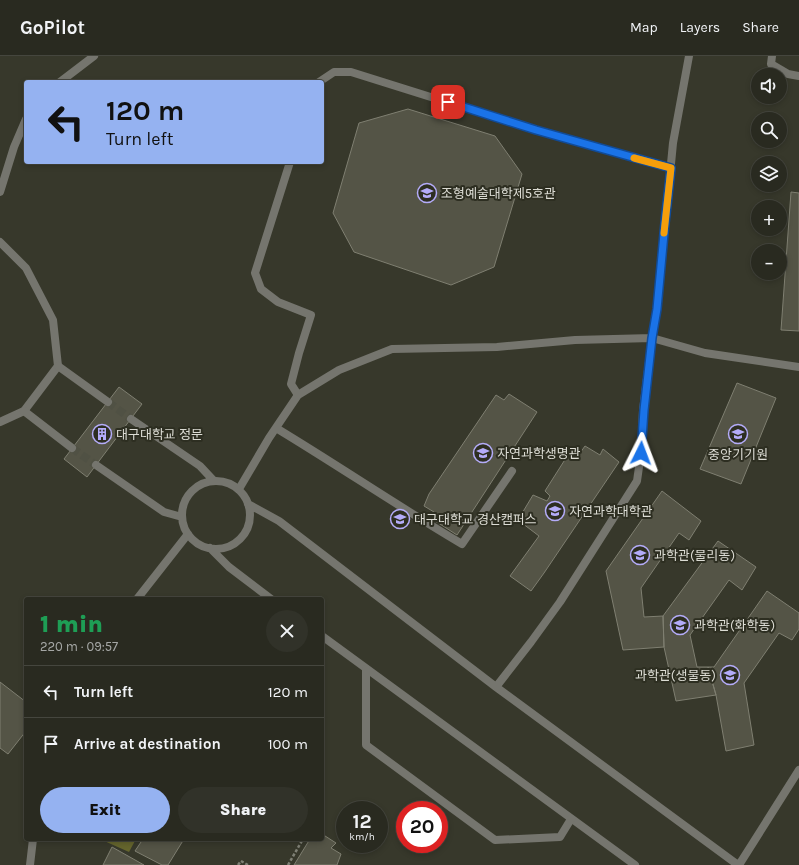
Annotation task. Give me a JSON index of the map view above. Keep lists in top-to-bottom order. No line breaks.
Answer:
{"places":{"school or university":["조형예술대학제5호관","중앙기기원","자연과학생명관","자연과학대학관","대구대학교 경산캠퍼스","과학관(물리동)","과학관(화학동)","과학관(생물동)"],"building":["대구대학교 정문"]},"page":{"header":"GoPilot","nav":["Map","Layers","Share"],"map_buttons":["+","−"],"turn":["120 m","Turn left"],"heading":["1 min","220 m · 09:57"],"list":[{"name":"Turn left","value":"120 m"},{"name":"Arrive at destination","value":"100 m"}],"buttons":["Exit","Share"],"speed":"12 km/h","limit":"20"}}
